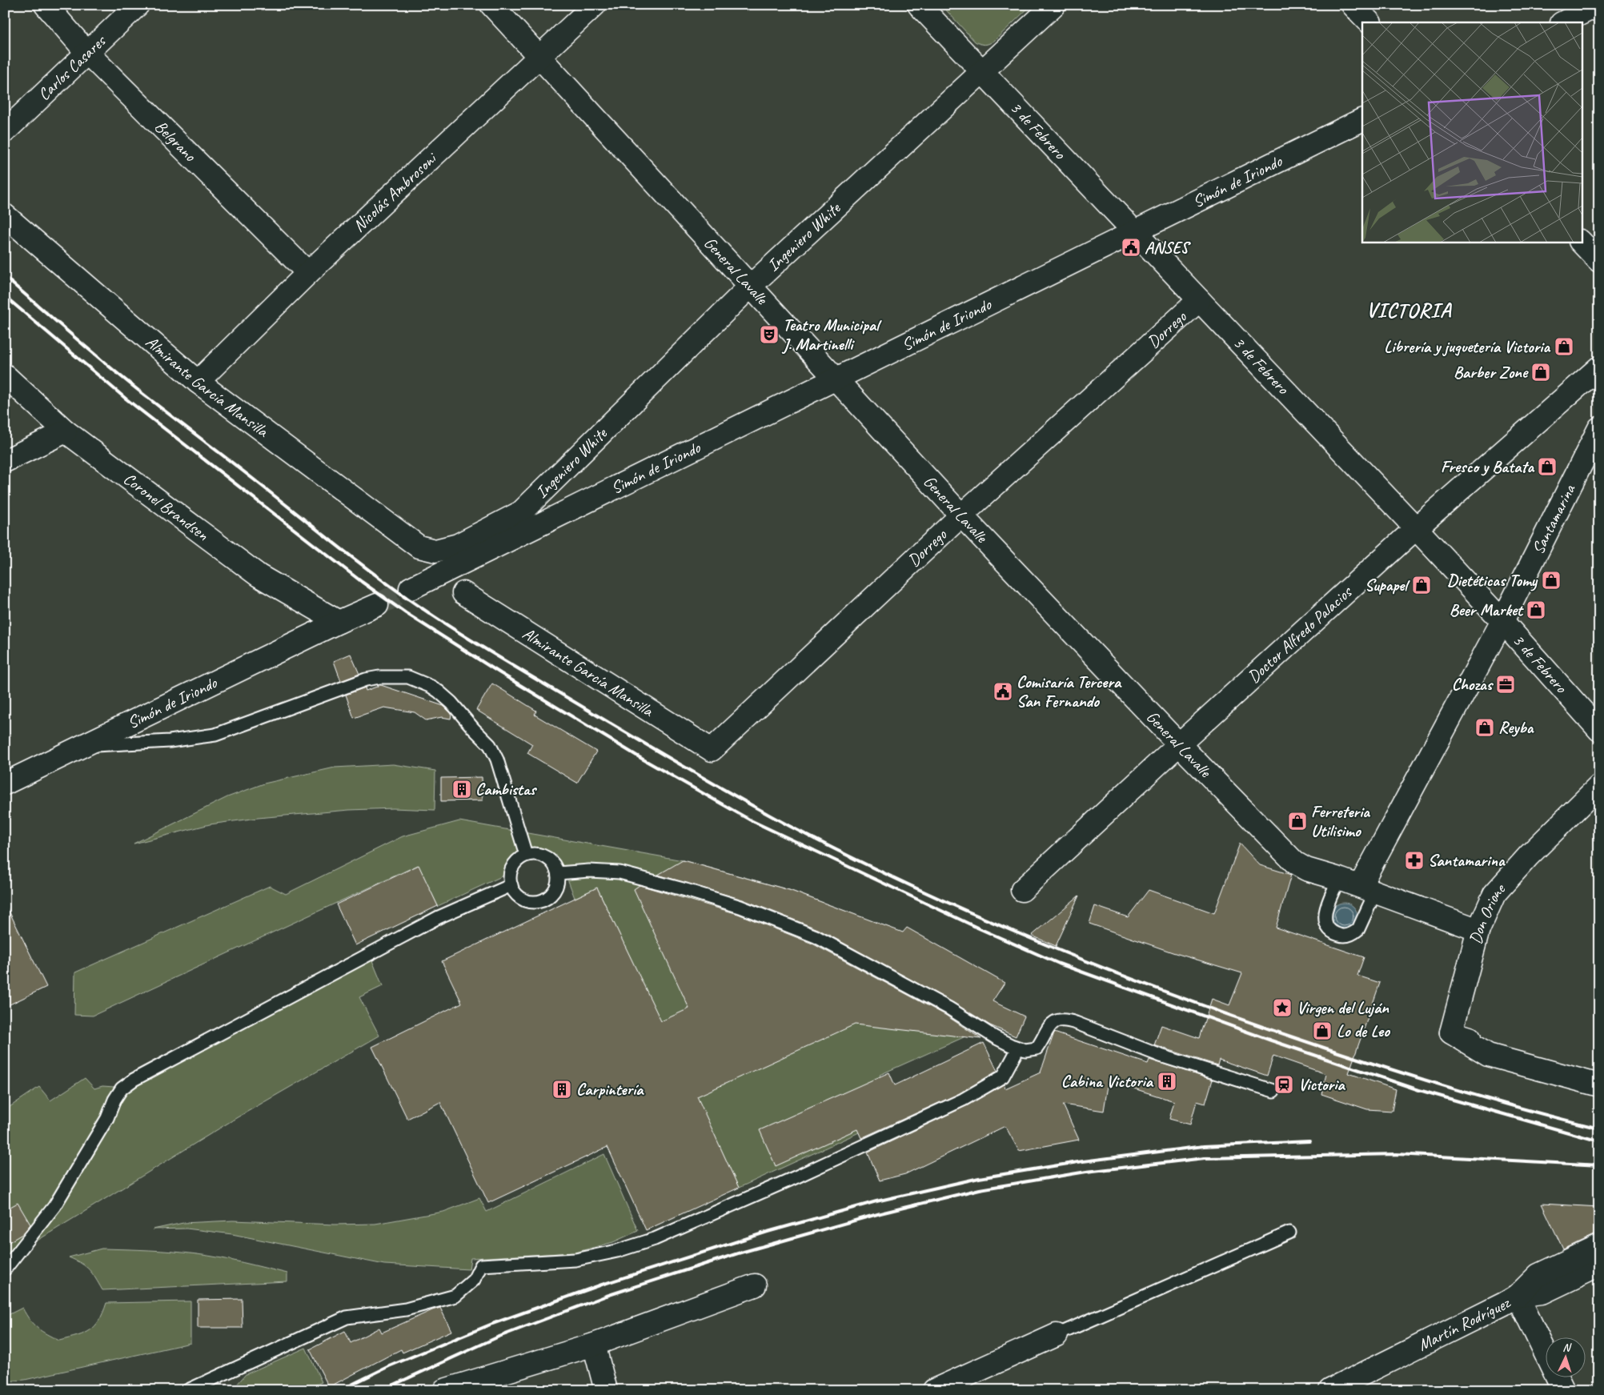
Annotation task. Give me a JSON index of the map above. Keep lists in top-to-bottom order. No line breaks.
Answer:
{"streets":{"street":["Carlos Casares","3 de Febrero","Belgrano","Simón de Iriondo","Nicolás Ambrosoni","Ingeniero White","General Lavalle","Dorrego","Almirante García Mansilla","Coronel Brandsen","Santamarina","Doctor Alfredo Palacios","Don Orione","Martín Rodríguez"]},"crossings":[["Carlos Casares","Belgrano"],["3 de Febrero","Simón de Iriondo"],["3 de Febrero","Ingeniero White"],["3 de Febrero","Dorrego"],["3 de Febrero","Santamarina"],["3 de Febrero","Doctor Alfredo Palacios"],["Belgrano","Nicolás Ambrosoni"],["Simón de Iriondo","Ingeniero White"],["Simón de Iriondo","General Lavalle"],["Simón de Iriondo","Almirante García Mansilla"],["Simón de Iriondo","Coronel Brandsen"],["Nicolás Ambrosoni","General Lavalle"],["Nicolás Ambrosoni","Almirante García Mansilla"],["Ingeniero White","General Lavalle"],["General Lavalle","Dorrego"],["General Lavalle","Santamarina"],["General Lavalle","Doctor Alfredo Palacios"],["General Lavalle","Don Orione"],["Dorrego","Almirante García Mansilla"]],"districts":["VICTORIA"],"places":{"public building":["ANSES","Comisaría Tercera San Fernando"],"theatre":["Teatro Municipal J. Martinelli"],"shop":["Librería y juguetería Victoria","Barber Zone","Fresco y Batata","Dietéticas Tomy","Supapel","Beer Market","Reyba","Ferreteria Utilisimo","Lo de Leo"],"office":["Chozas"],"building":["Cambistas","Cabina Victoria","Carpintería"],"pharmacy":["Santamarina"],"place":["Virgen del Luján"],"station":["Victoria"]},"north":"top"}
